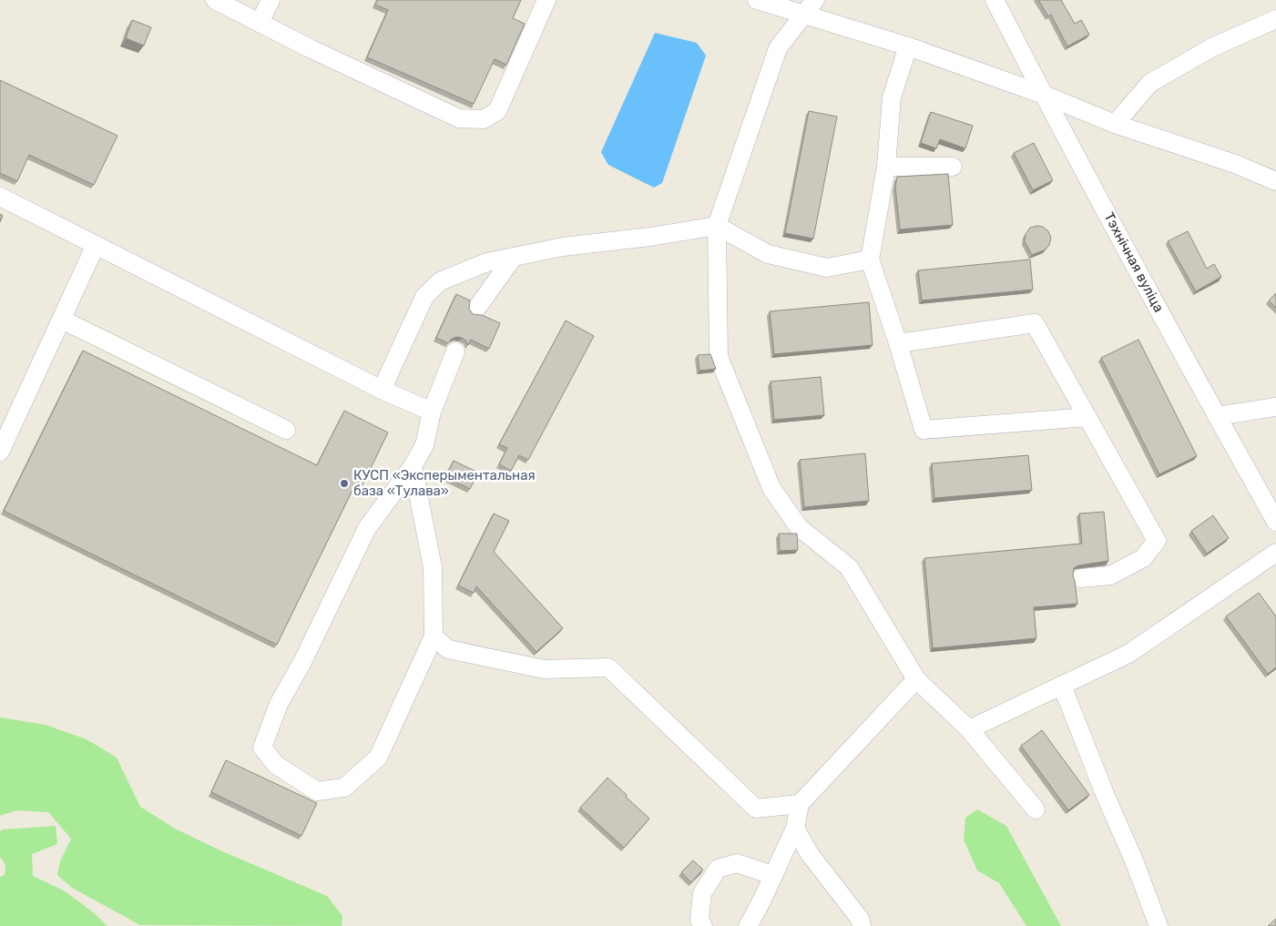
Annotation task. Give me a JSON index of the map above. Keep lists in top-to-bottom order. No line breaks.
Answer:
{"streets":{"street":["Тэхнічная вуліца"]},"places":["КУСП «Эксперыментальная база «Тулава»"]}
